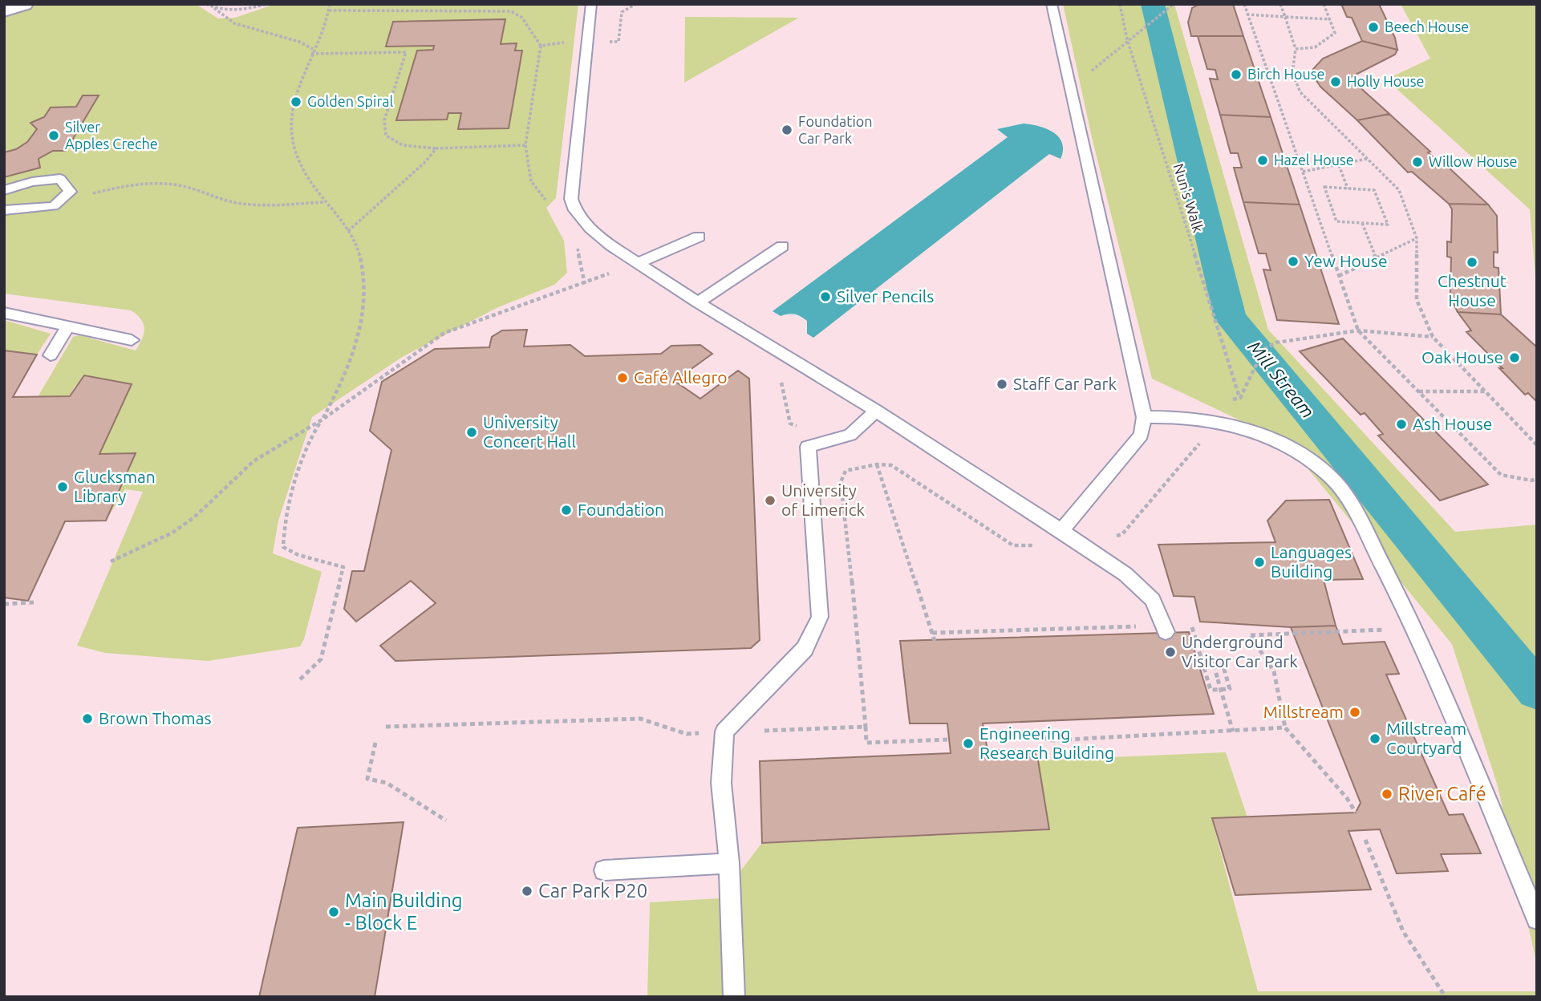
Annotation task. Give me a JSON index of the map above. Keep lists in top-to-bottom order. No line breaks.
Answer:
{"streets":{"path":["Nun's Walk"]},"water":["Mill Stream"],"places":["Beech House","Birch House","Holly House","Golden Spiral","Foundation Car Park","Silver Apples Creche","Hazel House","Willow House","Yew House","Chestnut House","Silver Pencils","Oak House","Café Allegro","Staff Car Park","Ash House","University Concert Hall","Glucksman Library","University of Limerick","Foundation","Languages Building","Underground Visitor Car Park","Millstream","Brown Thomas","Millstream Courtyard","Engineering Research Building","River Café","Car Park P20","Main Building - Block E"]}
